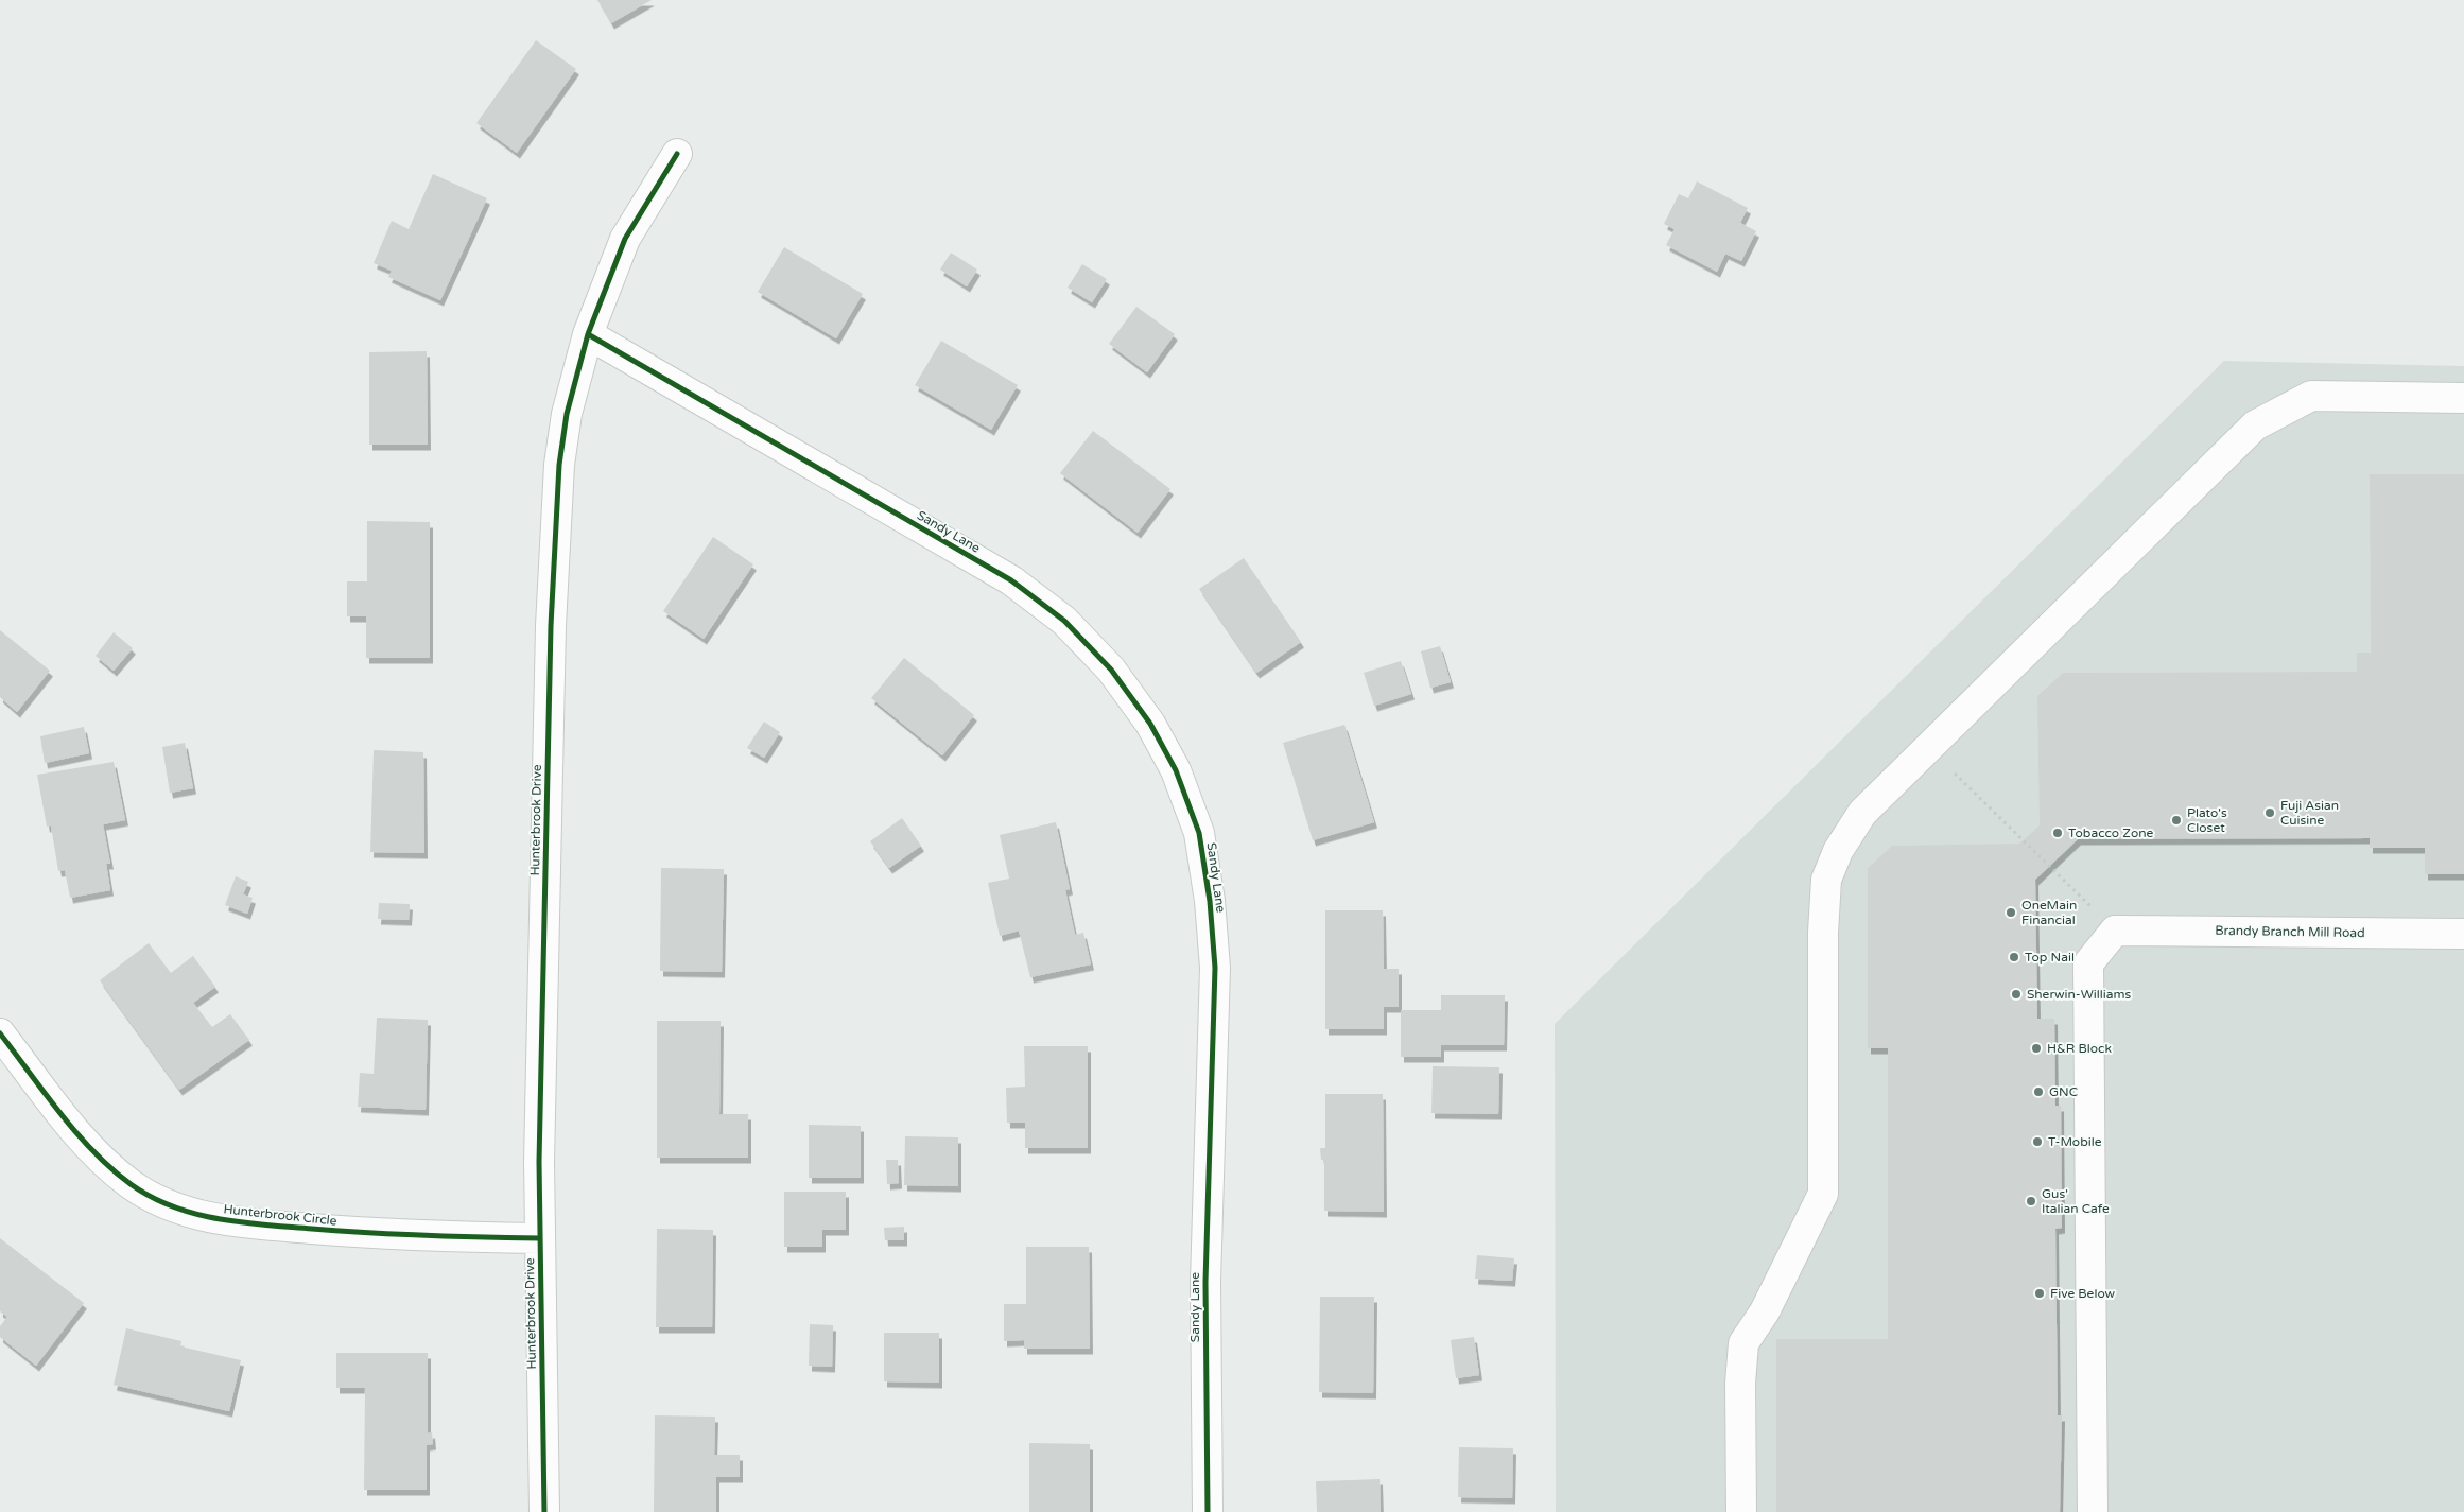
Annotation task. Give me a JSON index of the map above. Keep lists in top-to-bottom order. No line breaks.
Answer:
{"streets":{"street":["Sandy Lane","Hunterbrook Drive","Brandy Branch Mill Road","Hunterbrook Circle"]},"crossings":[["Sandy Lane","Hunterbrook Drive"],["Hunterbrook Drive","Hunterbrook Circle"]],"places":["Fuji Asian Cuisine","Plato's Closet","Tobacco Zone","OneMain Financial","Top Nail","Sherwin-Williams","H&R Block","GNC","T-Mobile","Gus' Italian Cafe","Five Below"]}
